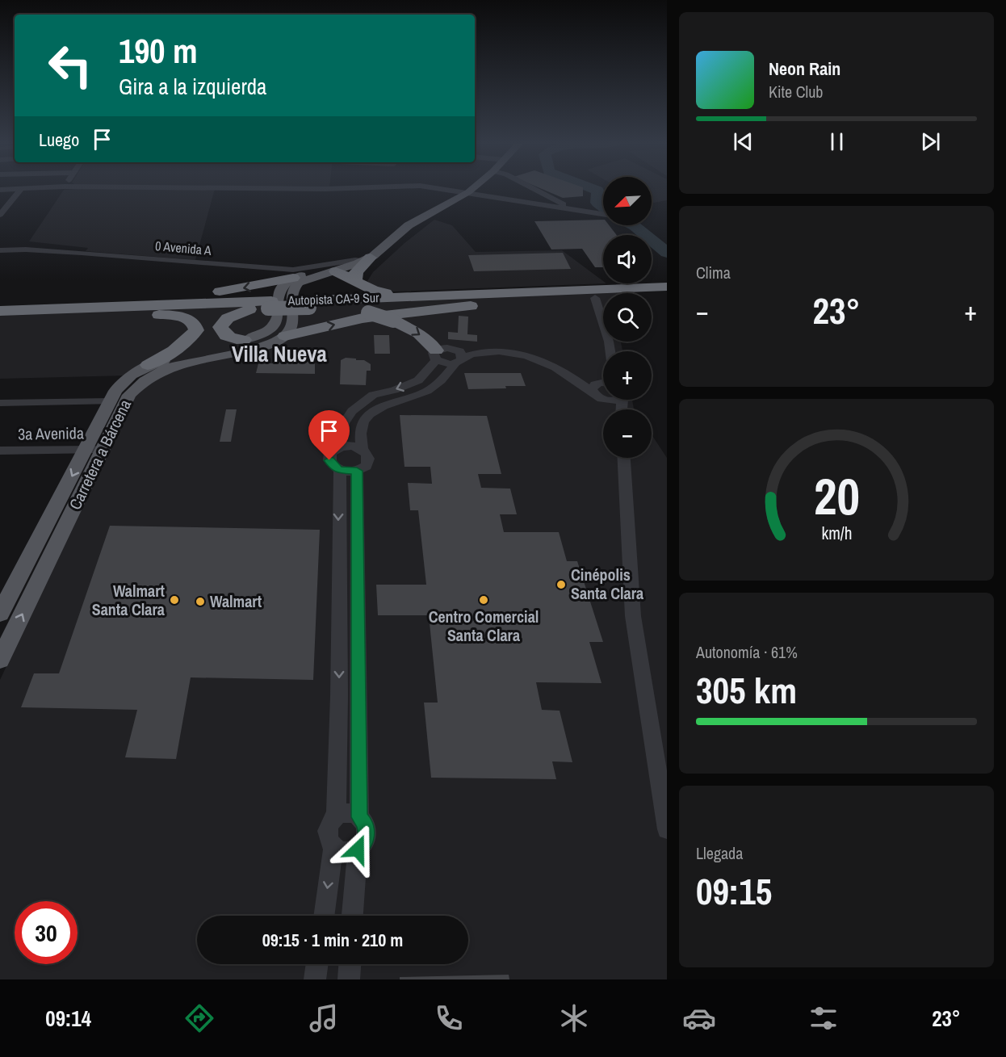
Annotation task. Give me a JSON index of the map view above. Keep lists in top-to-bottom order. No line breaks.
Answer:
{"streets":{"highway":["Autopista CA-9 Sur"],"main road":["Carretera a Bárcena"],"street":["0 Avenida A","3a Avenida"]},"crossings":[["3a Avenida","Carretera a Bárcena"]],"districts":["Villa Nueva"],"places":["Cinépolis Santa Clara","Walmart Santa Clara","Centro Comercial Santa Clara","Walmart"],"north":"bottom left","page":{"turn":["190 m","Gira a la izquierda"],"song":["Neon Rain","Kite Club"],"then":"Luego","map_buttons":["+","−"],"tile":["Clima",["Autonomía · 61%","305 km"],["Llegada","09:15"]],"heat":["−","23°","+"],"limit":"30","trip":"09:15 · 1 min · 210 m","tabs":["09:14","23°"],"gauge":["20","km/h"]}}
